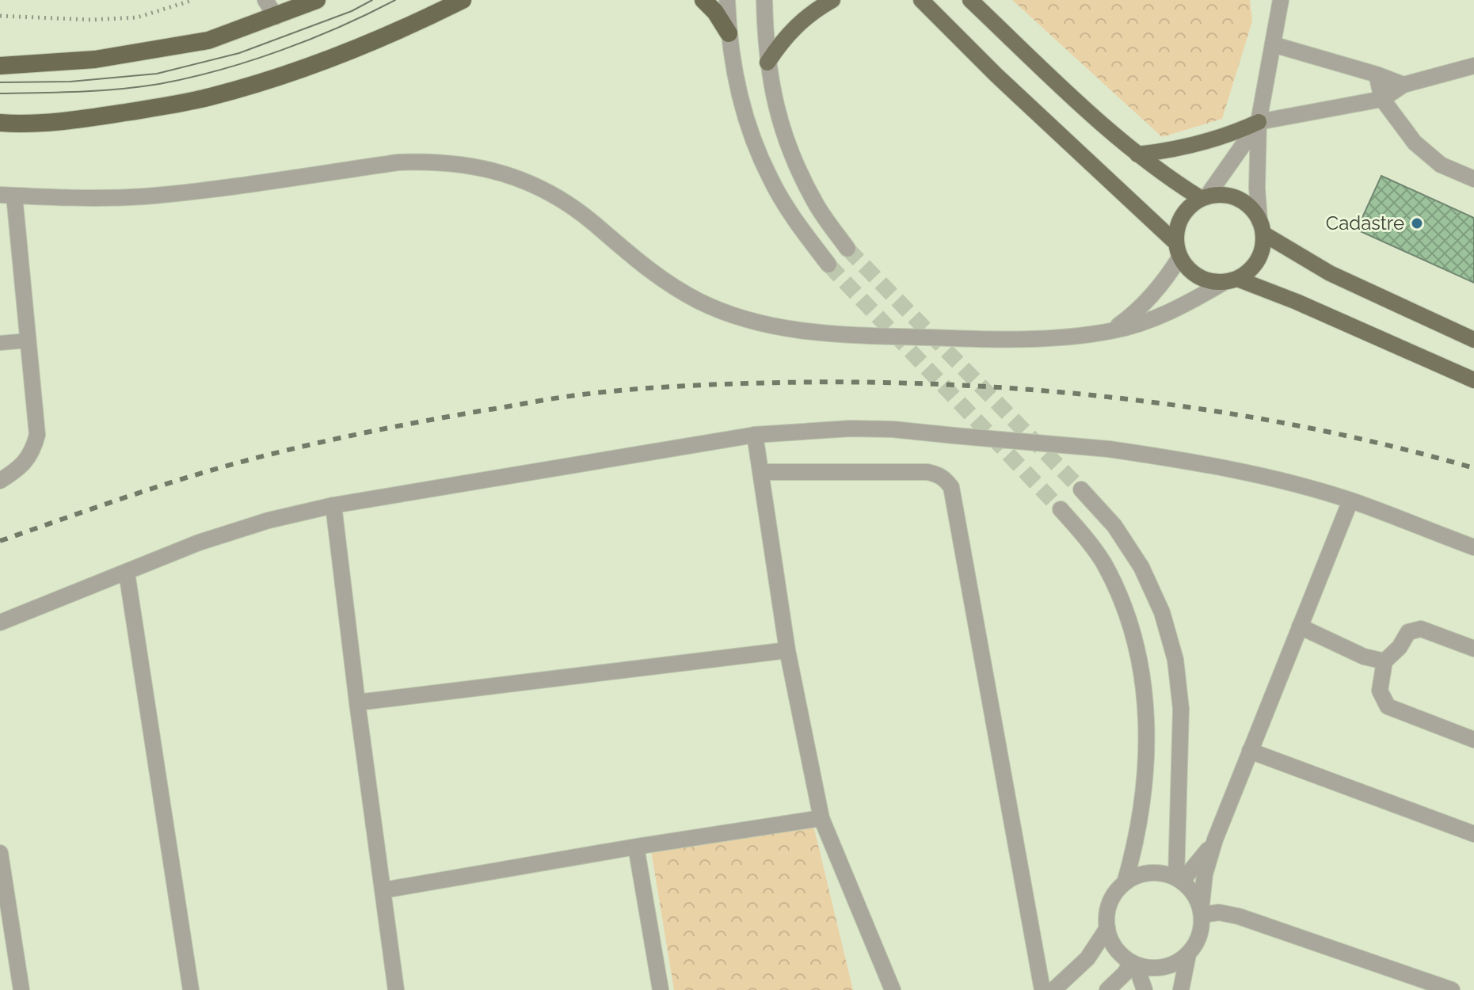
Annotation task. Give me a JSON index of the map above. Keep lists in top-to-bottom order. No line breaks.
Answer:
{"places":["Cadastre"]}
